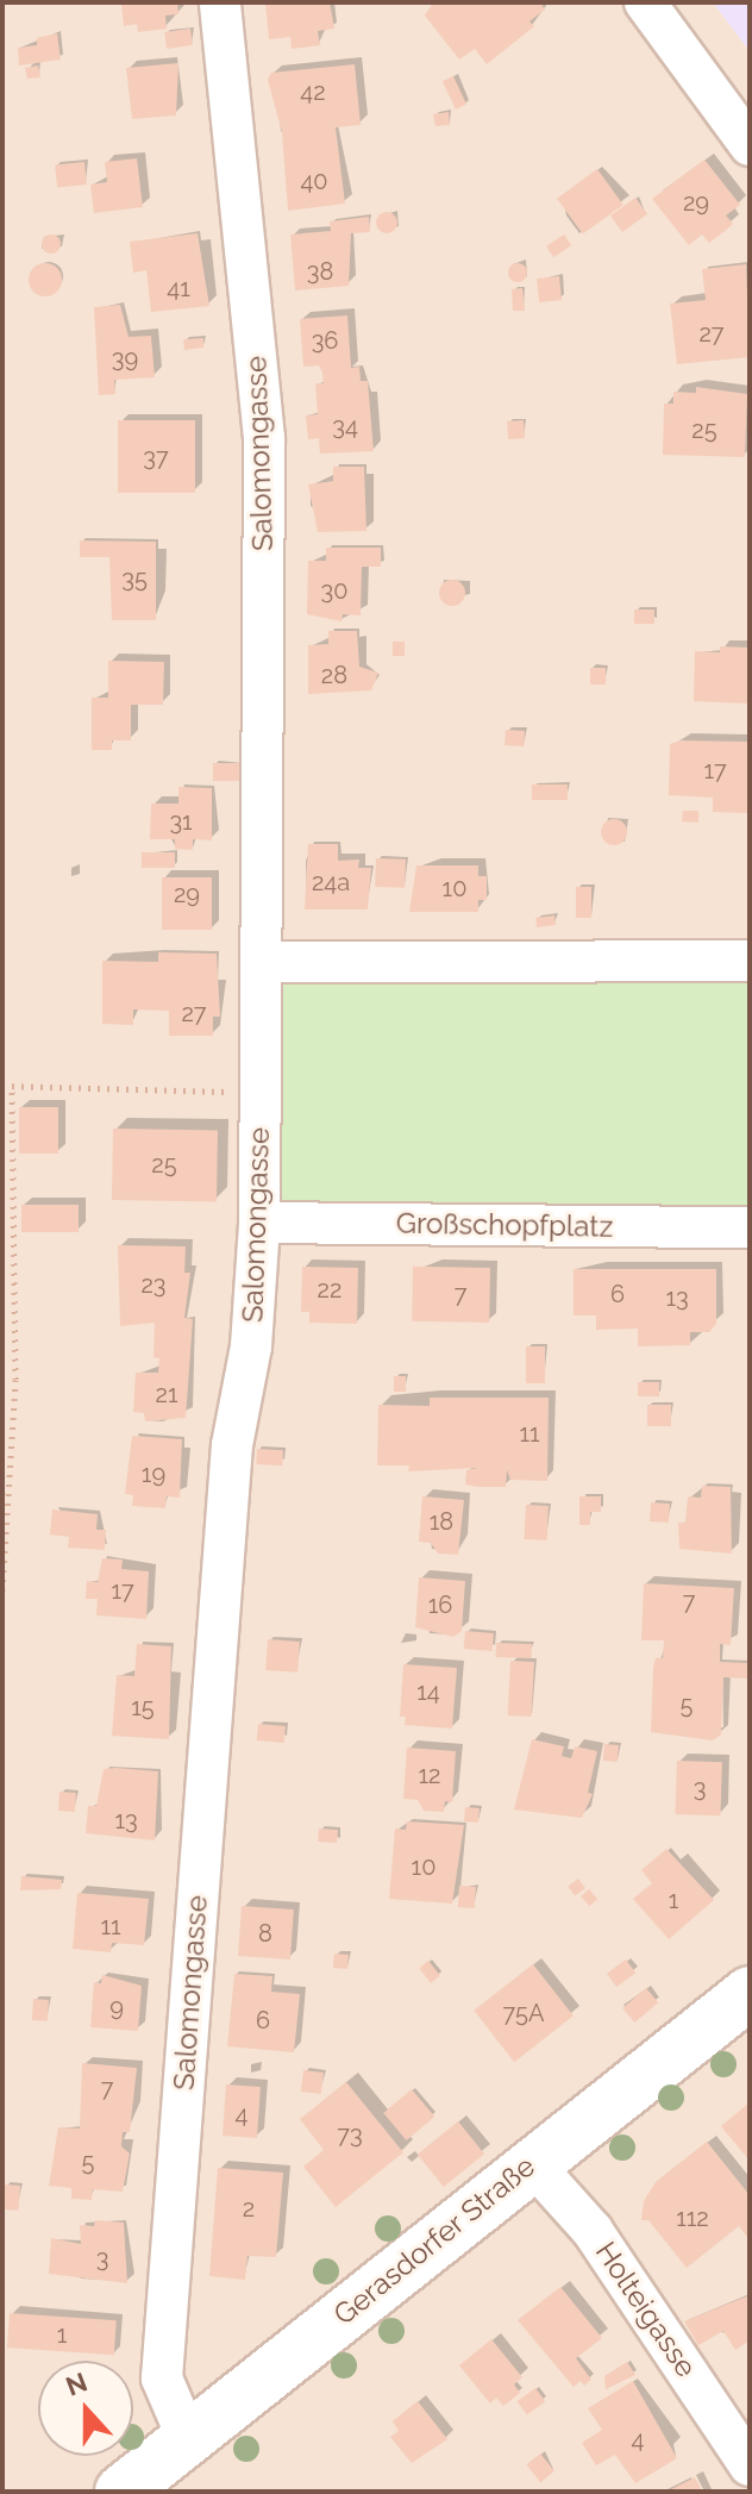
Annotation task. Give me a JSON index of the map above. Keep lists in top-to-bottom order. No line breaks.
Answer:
{"streets":{"main road":["Gerasdorfer Straße"],"street":["Salomongasse","Großschopfplatz","Holteigasse"]},"crossings":[["Salomongasse","Großschopfplatz"],["Salomongasse","Gerasdorfer Straße"],["Gerasdorfer Straße","Holteigasse"]],"house_numbers":["42","40","29","38","41","27","36","39","34","25","37","35","30","28","17","31","24a","10","29","27","25","23","22","7","6","13","21","11","19","18","17","7","16","14","5","15","12","3","13","10","1","11","8","9","75A","6","7","4","73","5","2","112","3","1","4"],"north":"top"}
